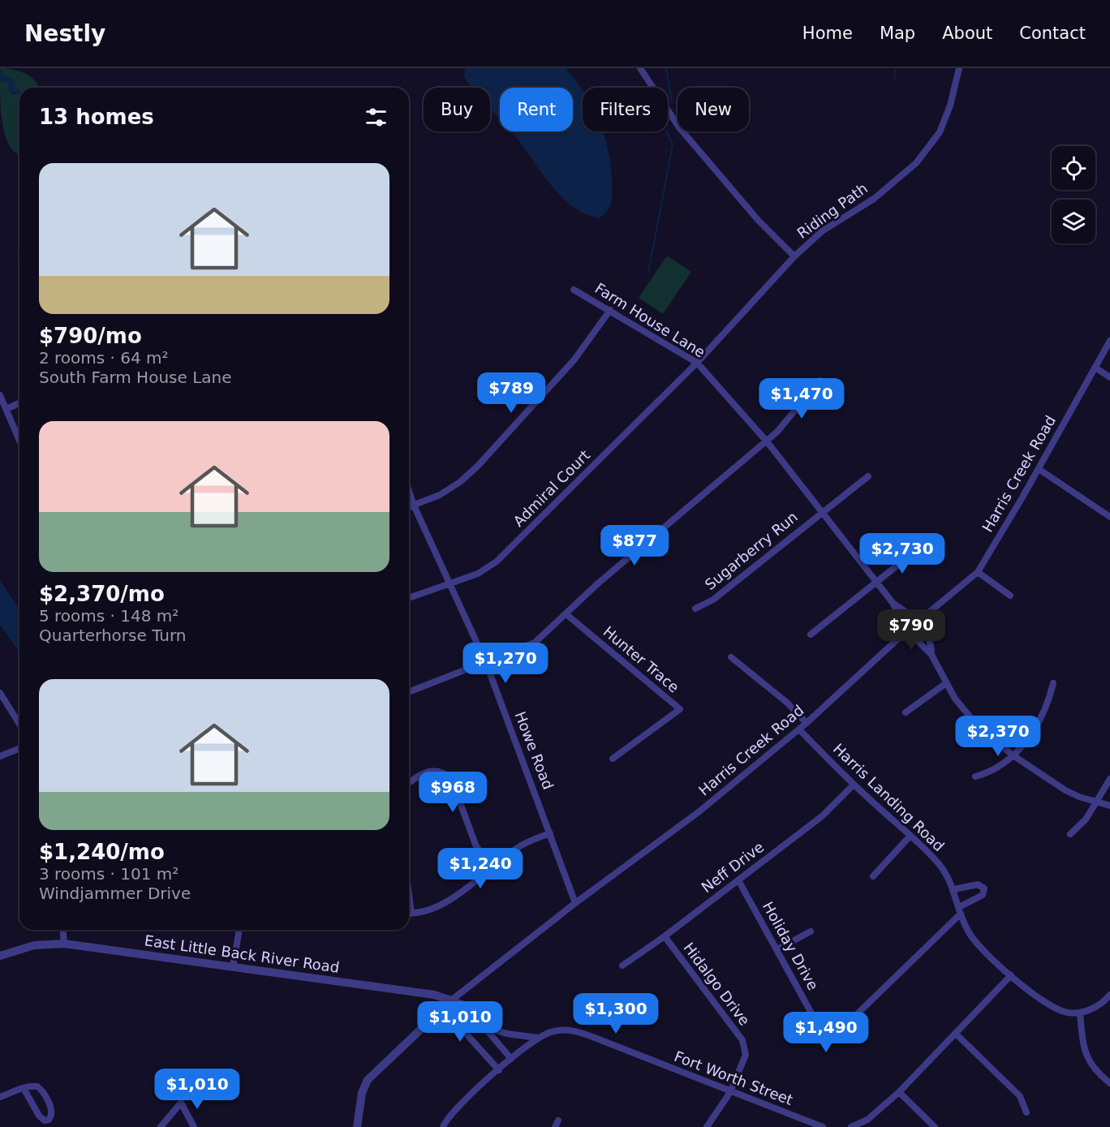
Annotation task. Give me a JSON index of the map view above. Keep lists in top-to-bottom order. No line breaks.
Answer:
{"streets":{"street":["Riding Path","Farm House Lane","Harris Creek Road","Admiral Court","Sugarberry Run","Hunter Trace","Howe Road","Harris Landing Road","Neff Drive","Holiday Drive","East Little Back River Road","Hidalgo Drive","Fort Worth Street"]},"crossings":[["Riding Path","Farm House Lane"],["Riding Path","Admiral Court"],["Farm House Lane","Harris Creek Road"],["Farm House Lane","Admiral Court"],["Farm House Lane","Sugarberry Run"],["Harris Creek Road","Howe Road"],["Harris Creek Road","Harris Landing Road"],["Harris Creek Road","East Little Back River Road"],["Admiral Court","Howe Road"],["Harris Landing Road","Neff Drive"],["Harris Landing Road","Holiday Drive"],["Neff Drive","Holiday Drive"],["Neff Drive","Hidalgo Drive"],["East Little Back River Road","Fort Worth Street"],["Hidalgo Drive","Fort Worth Street"]],"page":{"header":"Nestly","nav":["Home","Map","About","Contact"],"chip":["Buy","Rent","Filters","New"],"heading":"13 homes","list":[{"name":"$790/mo","note":"2 rooms · 64 m² · South Farm House Lane"},{"name":"$2,370/mo","note":"5 rooms · 148 m² · Quarterhorse Turn"},{"name":"$1,240/mo","note":"3 rooms · 101 m² · Windjammer Drive"}],"price":["$789","$1,470","$877","$2,730","$790","$1,270","$2,370","$968","$1,240","$1,300","$1,010","$1,490","$1,010"]}}
